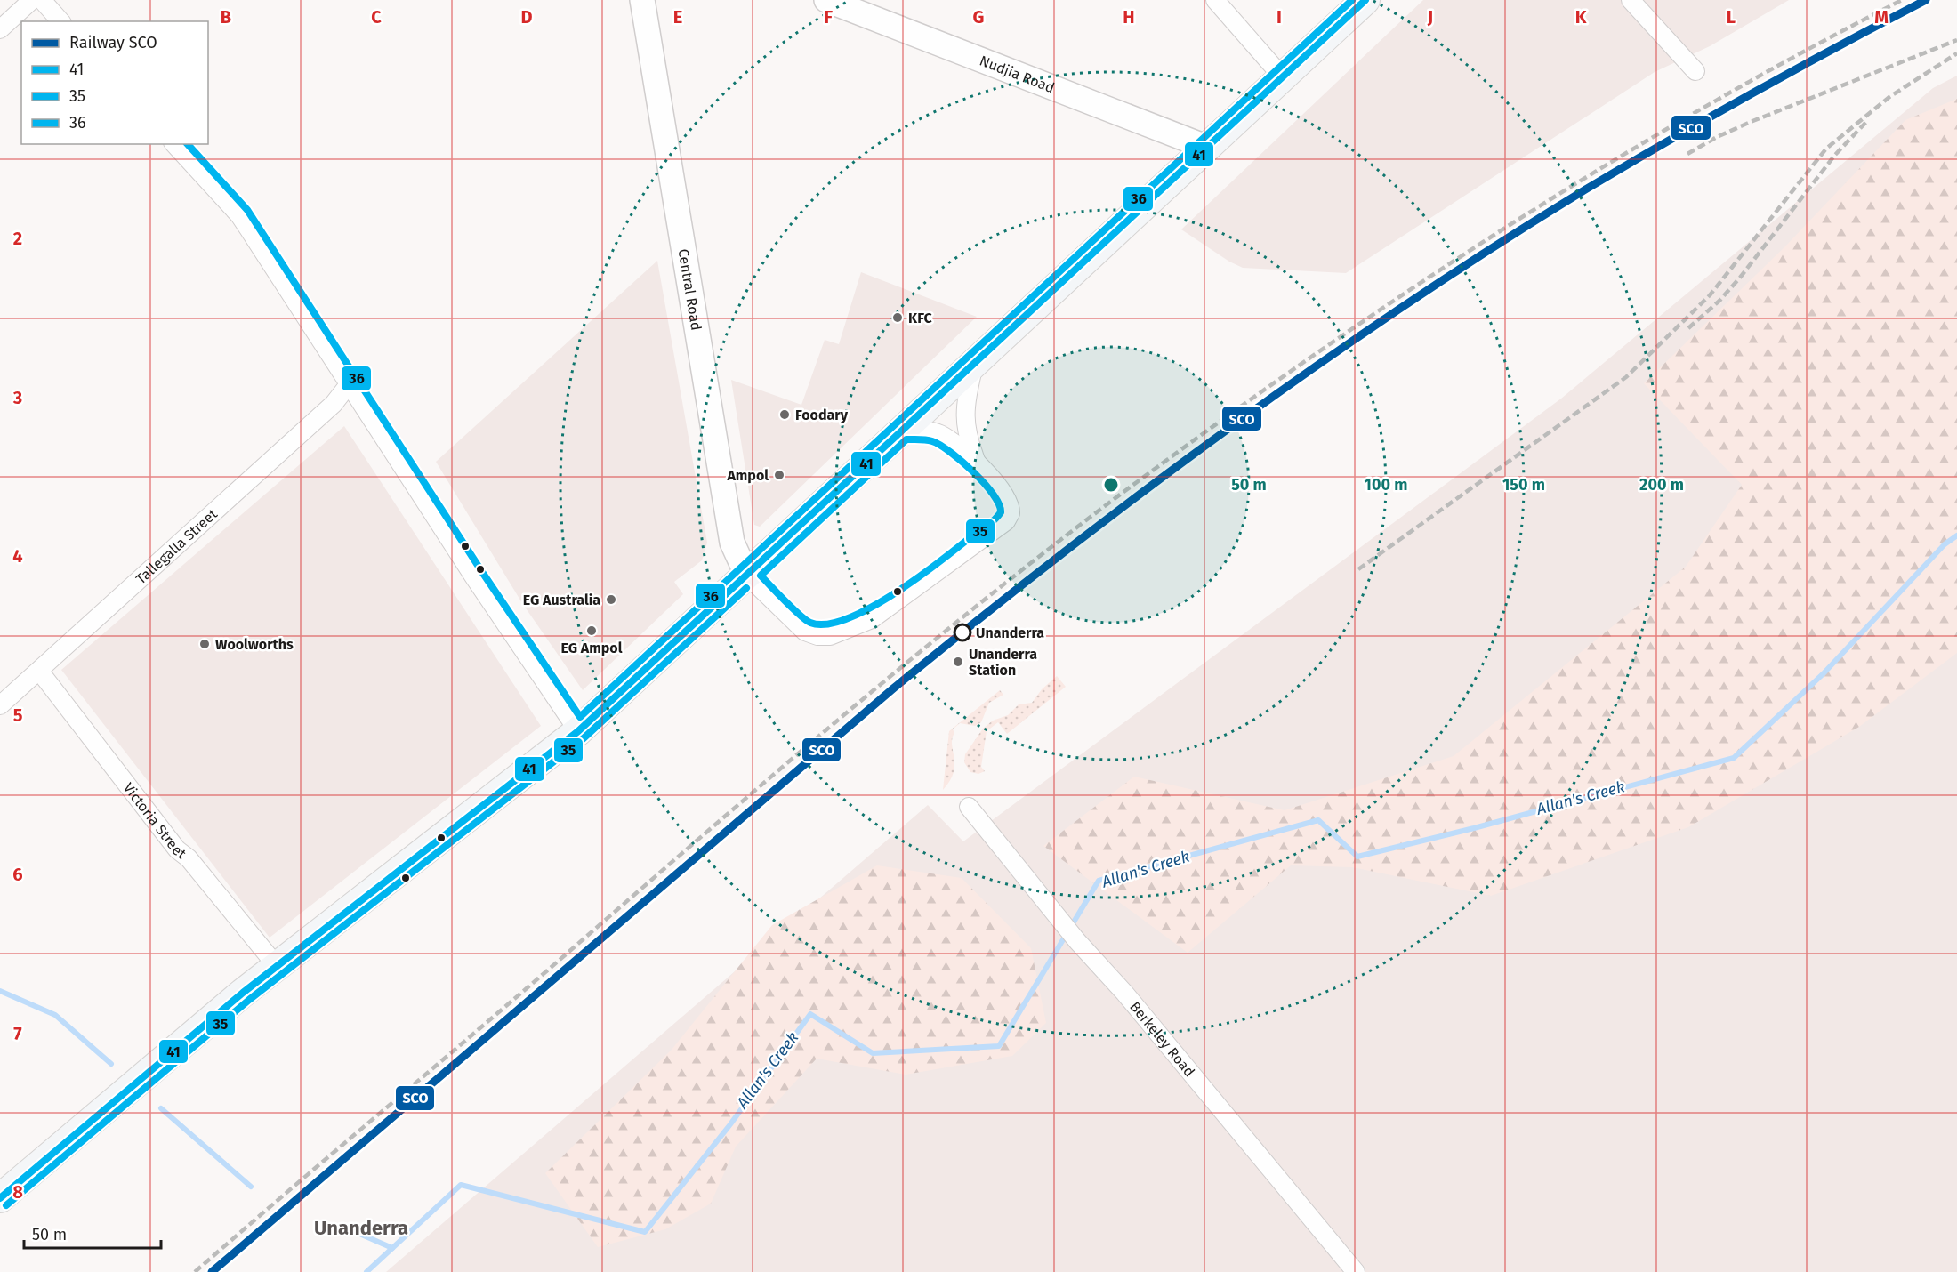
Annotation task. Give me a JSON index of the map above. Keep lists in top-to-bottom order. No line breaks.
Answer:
{"streets":{"street":["Nudjia Road","Central Road","Tallegalla Street","Victoria Street","Berkeley Road"]},"crossings":[["Tallegalla Street","Victoria Street"]],"districts":["Unanderra"],"water":["Allan's Creek"],"places":["KFC","Foodary","Ampol","EG Australia","EG Ampol","Unanderra","Woolworths","Unanderra Station"],"lines":["rail line SCO","transit line 41","transit line 36","transit line 35"],"legend":["Railway SCO","41","35","36"],"scale_bar":"50 m","grid":{"columns":["B","C","D","E","F","G","H","I","J","K","L","M"],"rows":["2","3","4","5","6","7","8"]},"rings":["50 m","100 m","150 m","200 m"]}
